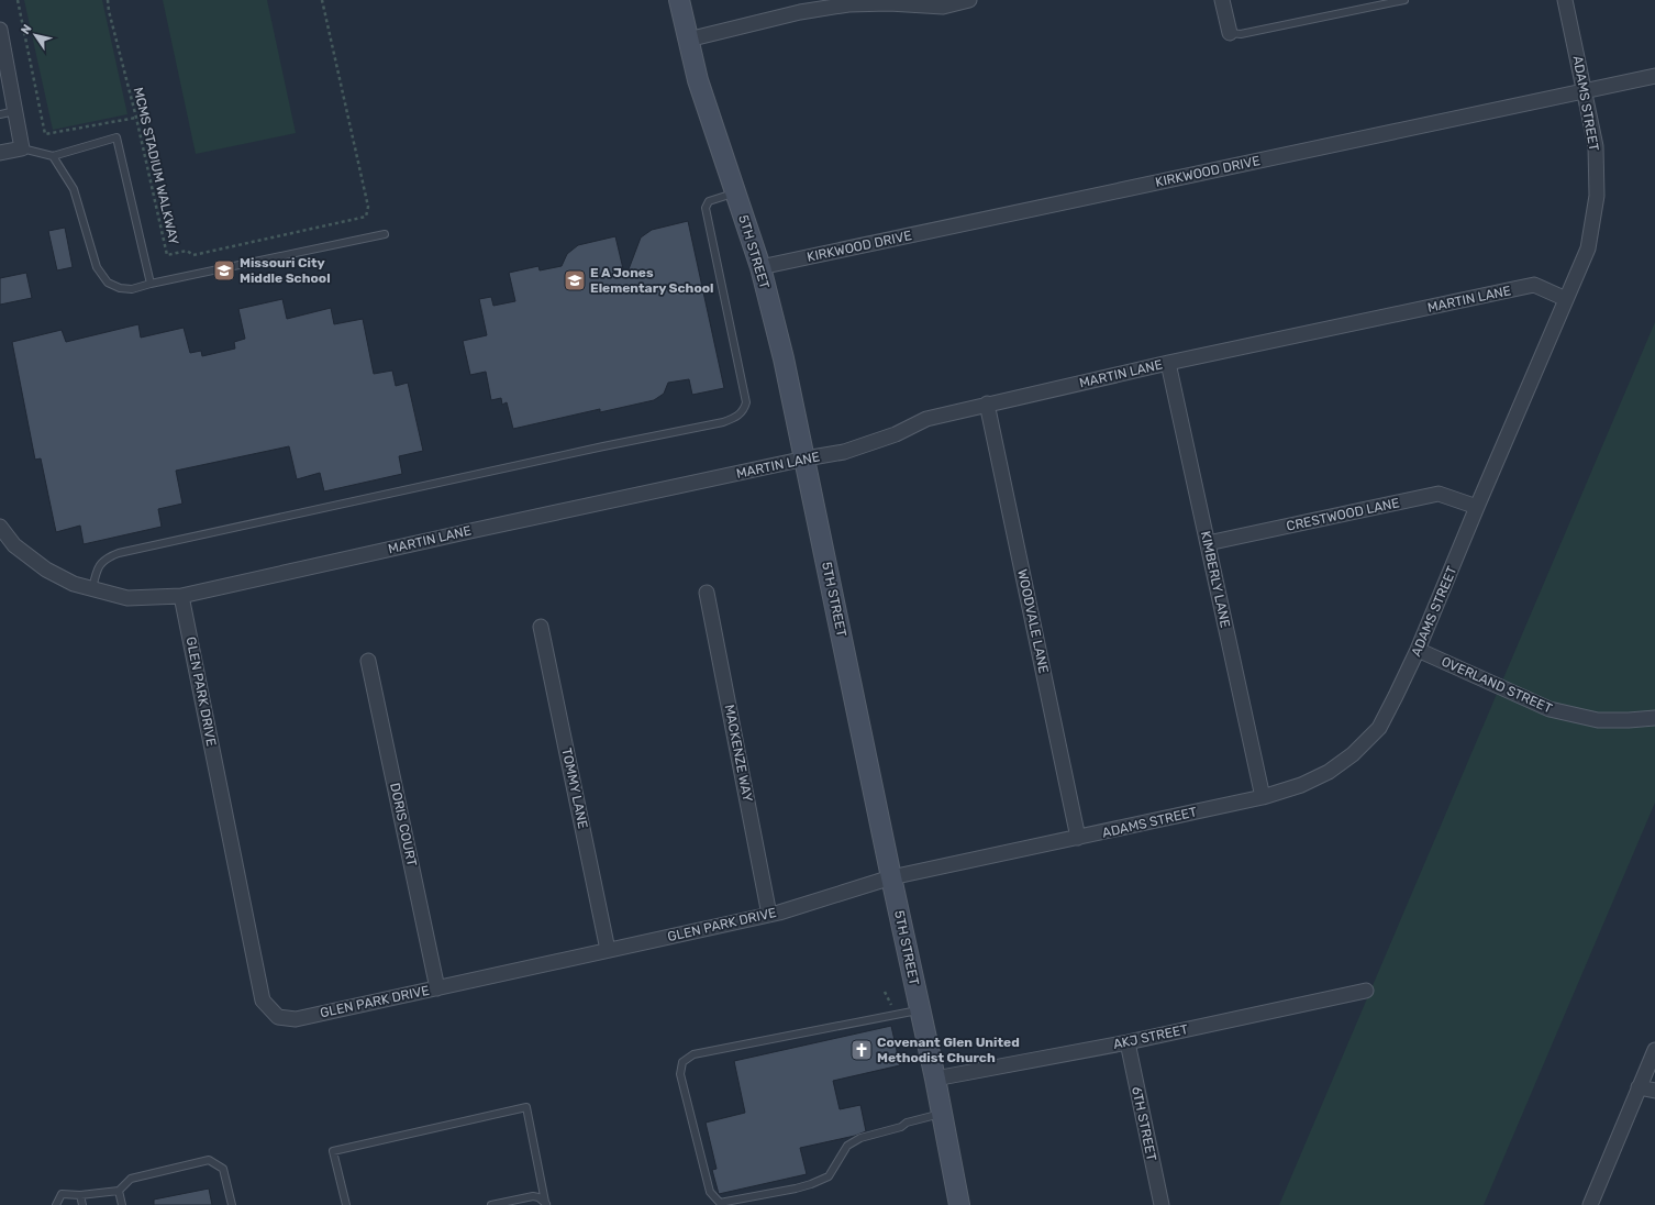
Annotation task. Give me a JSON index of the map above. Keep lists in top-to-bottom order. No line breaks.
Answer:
{"streets":{"main road":["5TH STREET"],"street":["ADAMS STREET","KIRKWOOD DRIVE","MARTIN LANE","CRESTWOOD LANE","KIMBERLY LANE","WOODVALE LANE","OVERLAND STREET","GLEN PARK DRIVE","MACKENZE WAY","TOMMY LANE","DORIS COURT","AKJ STREET","6TH STREET"],"path":["MCMS STADIUM WALKWAY"]},"crossings":[["ADAMS STREET","KIRKWOOD DRIVE"],["ADAMS STREET","5TH STREET"],["ADAMS STREET","MARTIN LANE"],["ADAMS STREET","CRESTWOOD LANE"],["ADAMS STREET","KIMBERLY LANE"],["ADAMS STREET","WOODVALE LANE"],["ADAMS STREET","OVERLAND STREET"],["ADAMS STREET","GLEN PARK DRIVE"],["KIRKWOOD DRIVE","5TH STREET"],["5TH STREET","MARTIN LANE"],["5TH STREET","GLEN PARK DRIVE"],["5TH STREET","AKJ STREET"],["MARTIN LANE","KIMBERLY LANE"],["MARTIN LANE","WOODVALE LANE"],["MARTIN LANE","GLEN PARK DRIVE"],["CRESTWOOD LANE","KIMBERLY LANE"],["GLEN PARK DRIVE","MACKENZE WAY"],["GLEN PARK DRIVE","TOMMY LANE"],["GLEN PARK DRIVE","DORIS COURT"],["AKJ STREET","6TH STREET"]],"places":{"school or university":["Missouri City Middle School","E A Jones Elementary School"],"church":["Covenant Glen United Methodist Church"]},"north":"top left"}
